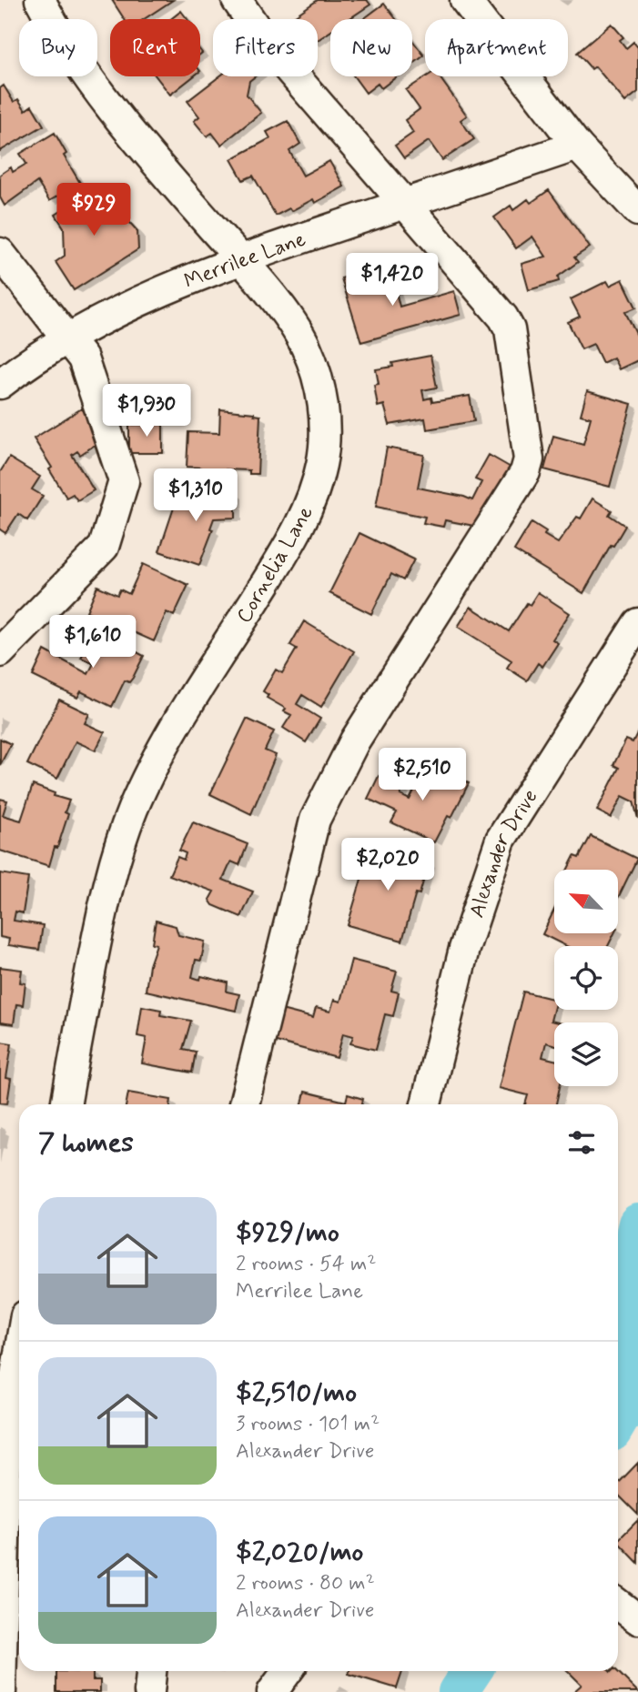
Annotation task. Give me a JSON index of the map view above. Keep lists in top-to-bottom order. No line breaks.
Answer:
{"streets":{"street":["Merrilee Lane","Cornelia Lane","Alexander Drive"]},"crossings":[["Merrilee Lane","Cornelia Lane"]],"north":"top left","page":{"chip":["Buy","Rent","Filters","New","Apartment"],"price":["$929","$1,420","$1,930","$1,310","$1,610","$2,510","$2,020"],"heading":"7 homes","list":[{"name":"$929/mo","note":"2 rooms · 54 m² · Merrilee Lane"},{"name":"$2,510/mo","note":"3 rooms · 101 m² · Alexander Drive"},{"name":"$2,020/mo","note":"2 rooms · 80 m² · Alexander Drive"}]}}
